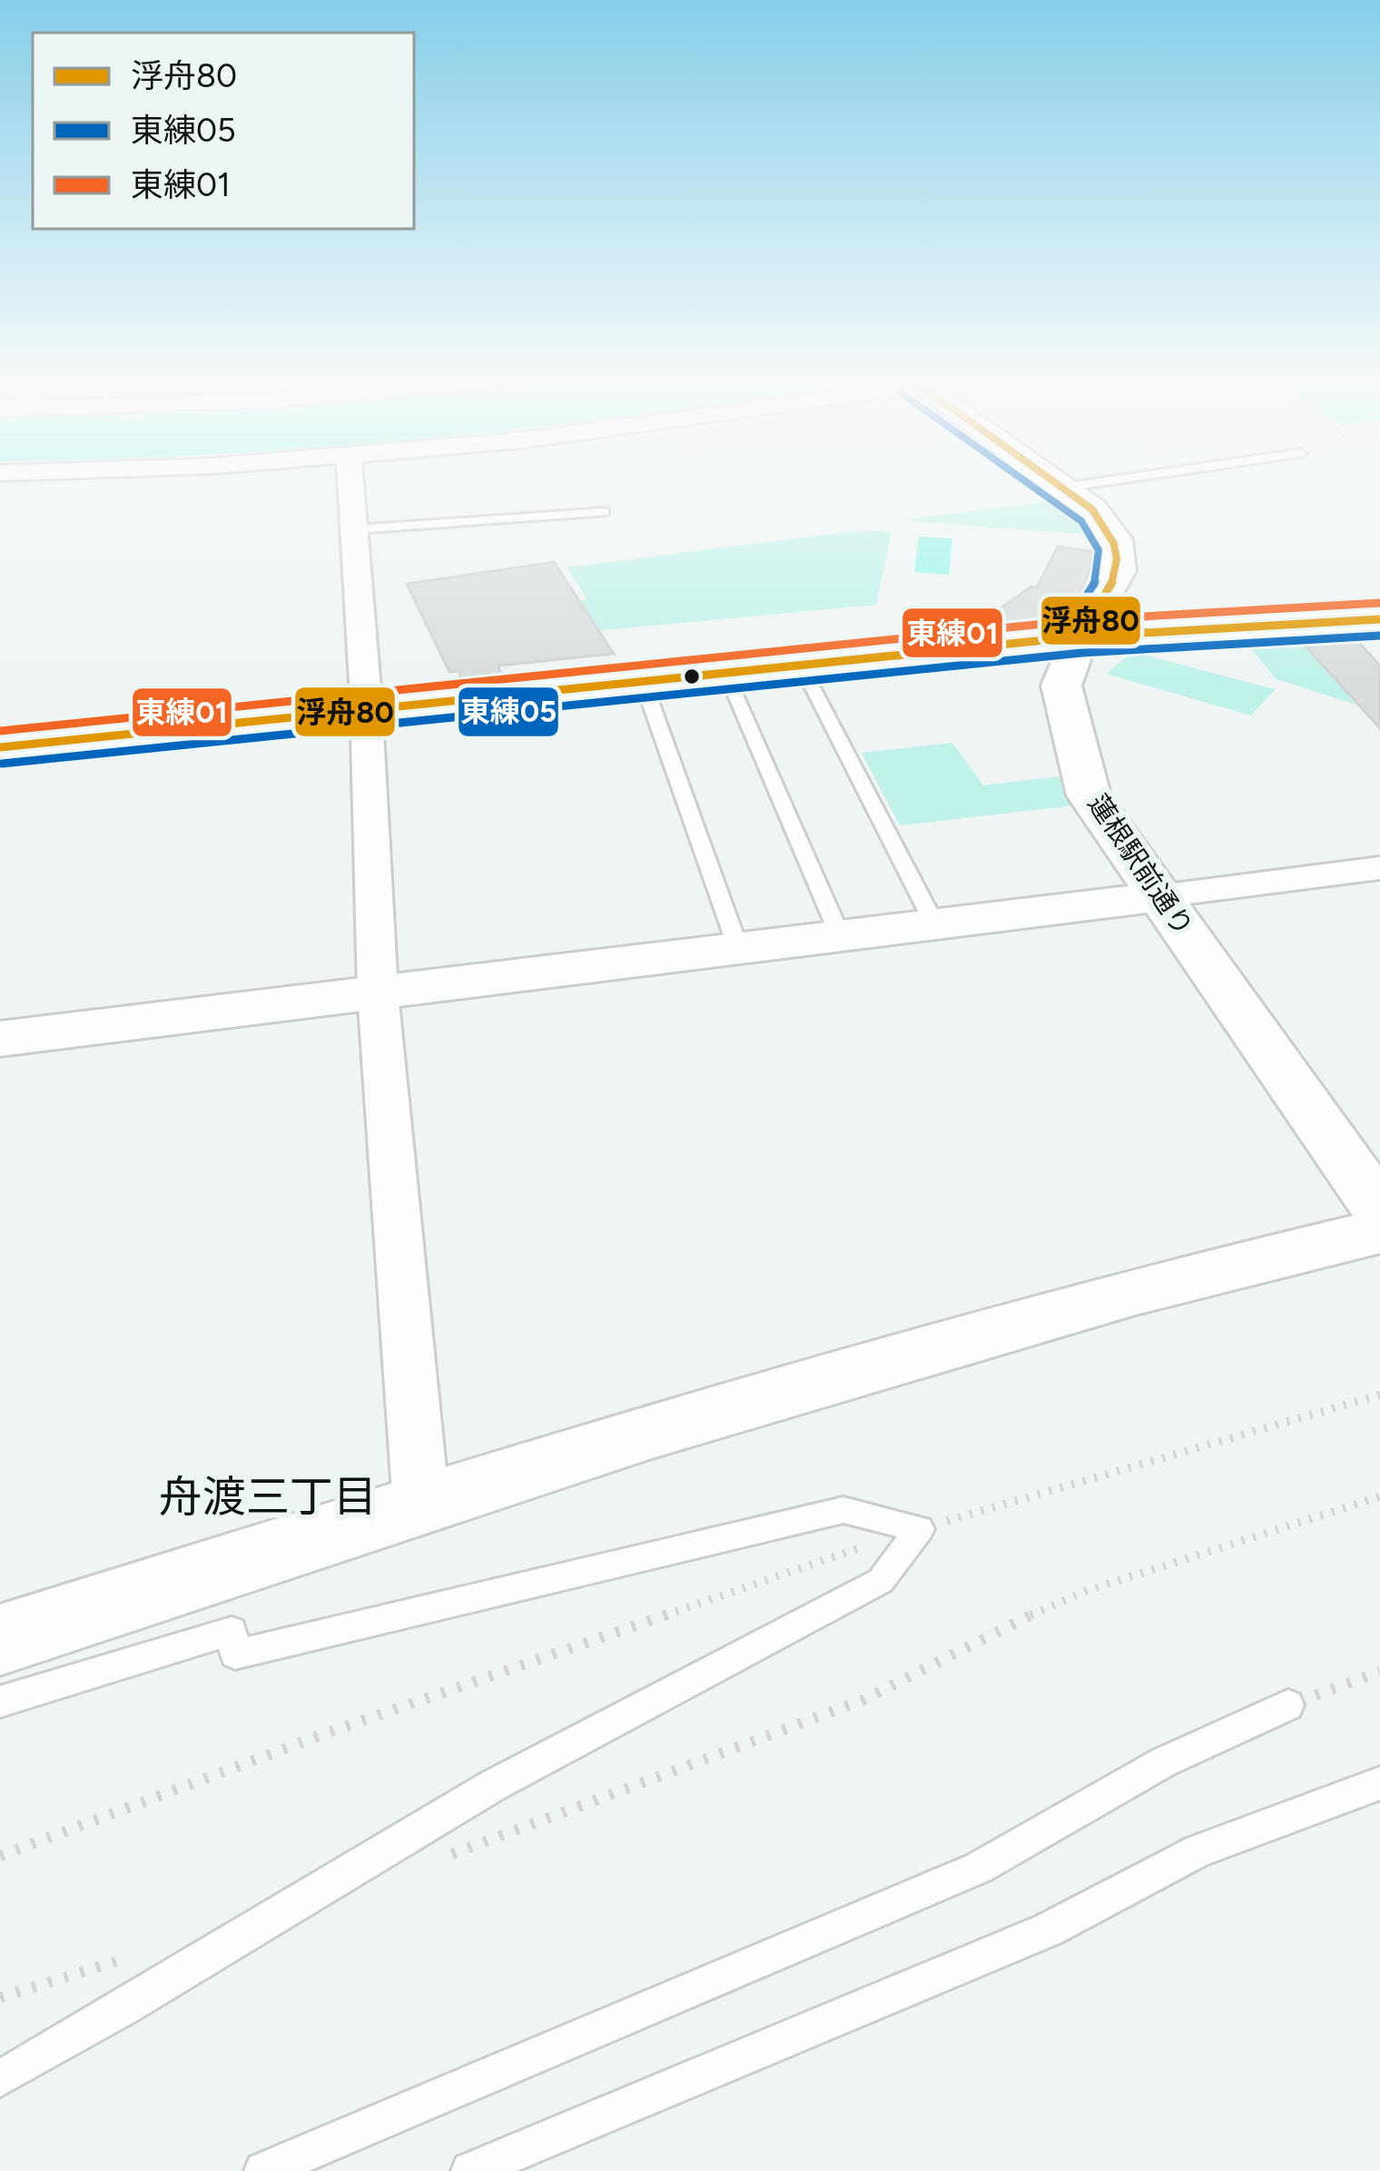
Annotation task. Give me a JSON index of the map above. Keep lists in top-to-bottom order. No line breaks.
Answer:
{"streets":{"street":["蓮根駅前通り"]},"districts":["舟渡三丁目"],"lines":["transit line 浮舟80","transit line 東練05","transit line 東練01"],"legend":["浮舟80","東練05","東練01"]}
